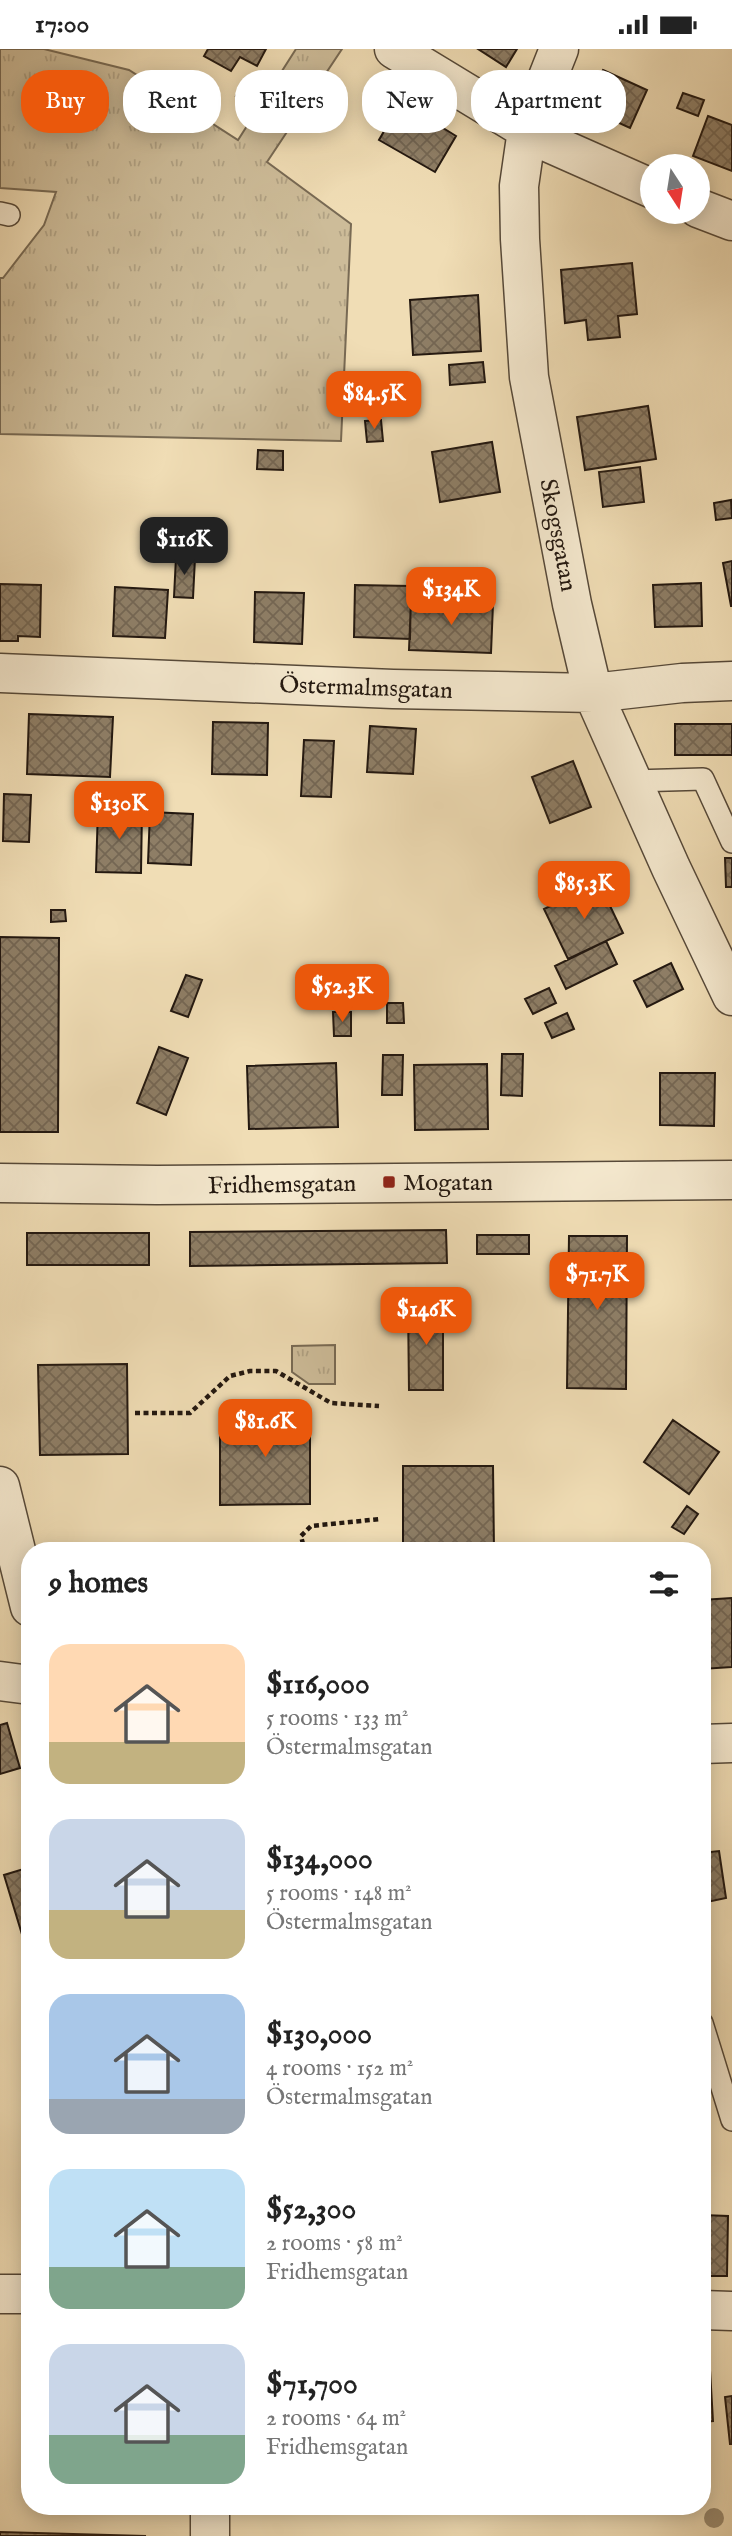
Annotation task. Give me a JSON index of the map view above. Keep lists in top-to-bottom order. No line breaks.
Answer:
{"streets":{"street":["Skogsgatan","Östermalmsgatan","Fridhemsgatan"]},"crossings":[["Skogsgatan","Östermalmsgatan"]],"places":{"transit":["Mogatan"]},"north":"bottom","page":{"status":"17:00","chip":["Buy","Rent","Filters","New","Apartment"],"price":["$84.5K","$116K","$134K","$130K","$85.3K","$52.3K","$71.7K","$146K","$81.6K"],"heading":"9 homes","list":[{"name":"$116,000","note":"5 rooms · 133 m² · Östermalmsgatan"},{"name":"$134,000","note":"5 rooms · 148 m² · Östermalmsgatan"},{"name":"$130,000","note":"4 rooms · 152 m² · Östermalmsgatan"},{"name":"$52,300","note":"2 rooms · 58 m² · Fridhemsgatan"},{"name":"$71,700","note":"2 rooms · 64 m² · Fridhemsgatan"}]}}
